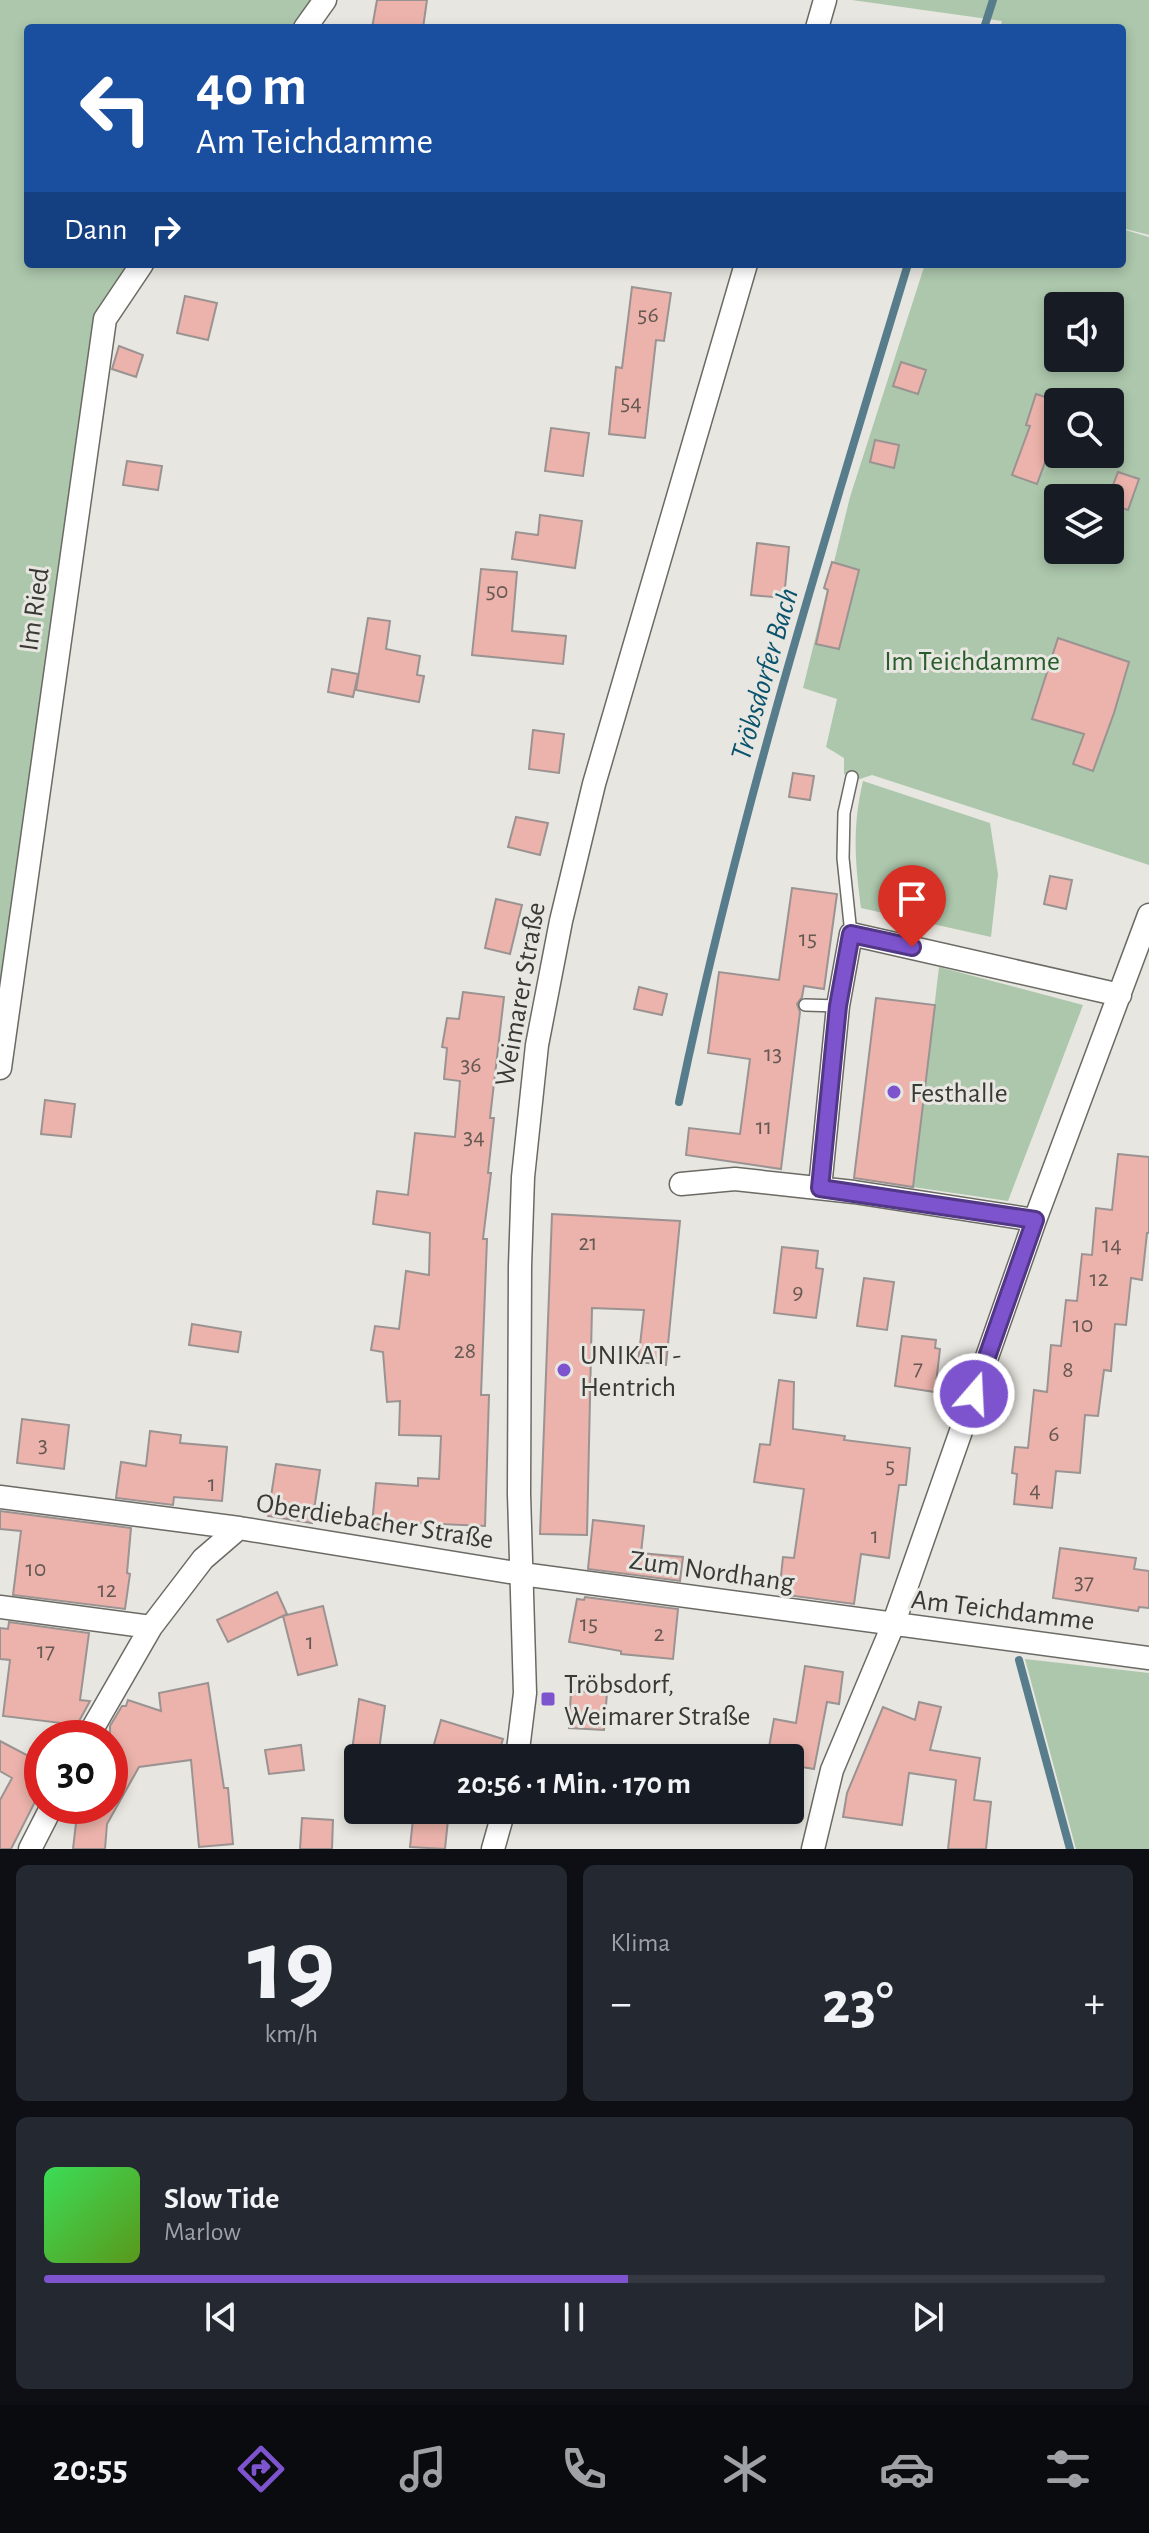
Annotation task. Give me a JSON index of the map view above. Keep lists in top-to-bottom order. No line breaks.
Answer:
{"streets":{"street":["Im Ried","Weimarer Straße","Oberdiebacher Straße","Zum Nordhang","Am Teichdamme"]},"crossings":[["Weimarer Straße","Oberdiebacher Straße"],["Weimarer Straße","Zum Nordhang"],["Oberdiebacher Straße","Zum Nordhang"],["Zum Nordhang","Am Teichdamme"]],"water":["Tröbsdorfer Bach"],"parks":["Im Teichdamme"],"places":{"other":["Festhalle","UNIKAT - Hentrich"],"transit":["Tröbsdorf, Weimarer Straße"]},"house_numbers":["56","54","50","15","13","36","11","34","21","14","12","9","10","28","7","8","6","3","5","1","4","1","10","37","12","15","2","1","17"],"page":{"turn":["40 m","Am Teichdamme"],"then":"Dann","limit":"30","trip":"20:56 · 1 Min. · 170 m","tile":[["19","km/h"],"Klima"],"heat":["−","23°","+"],"song":["Slow Tide","Marlow"],"tabs":"20:55"}}
